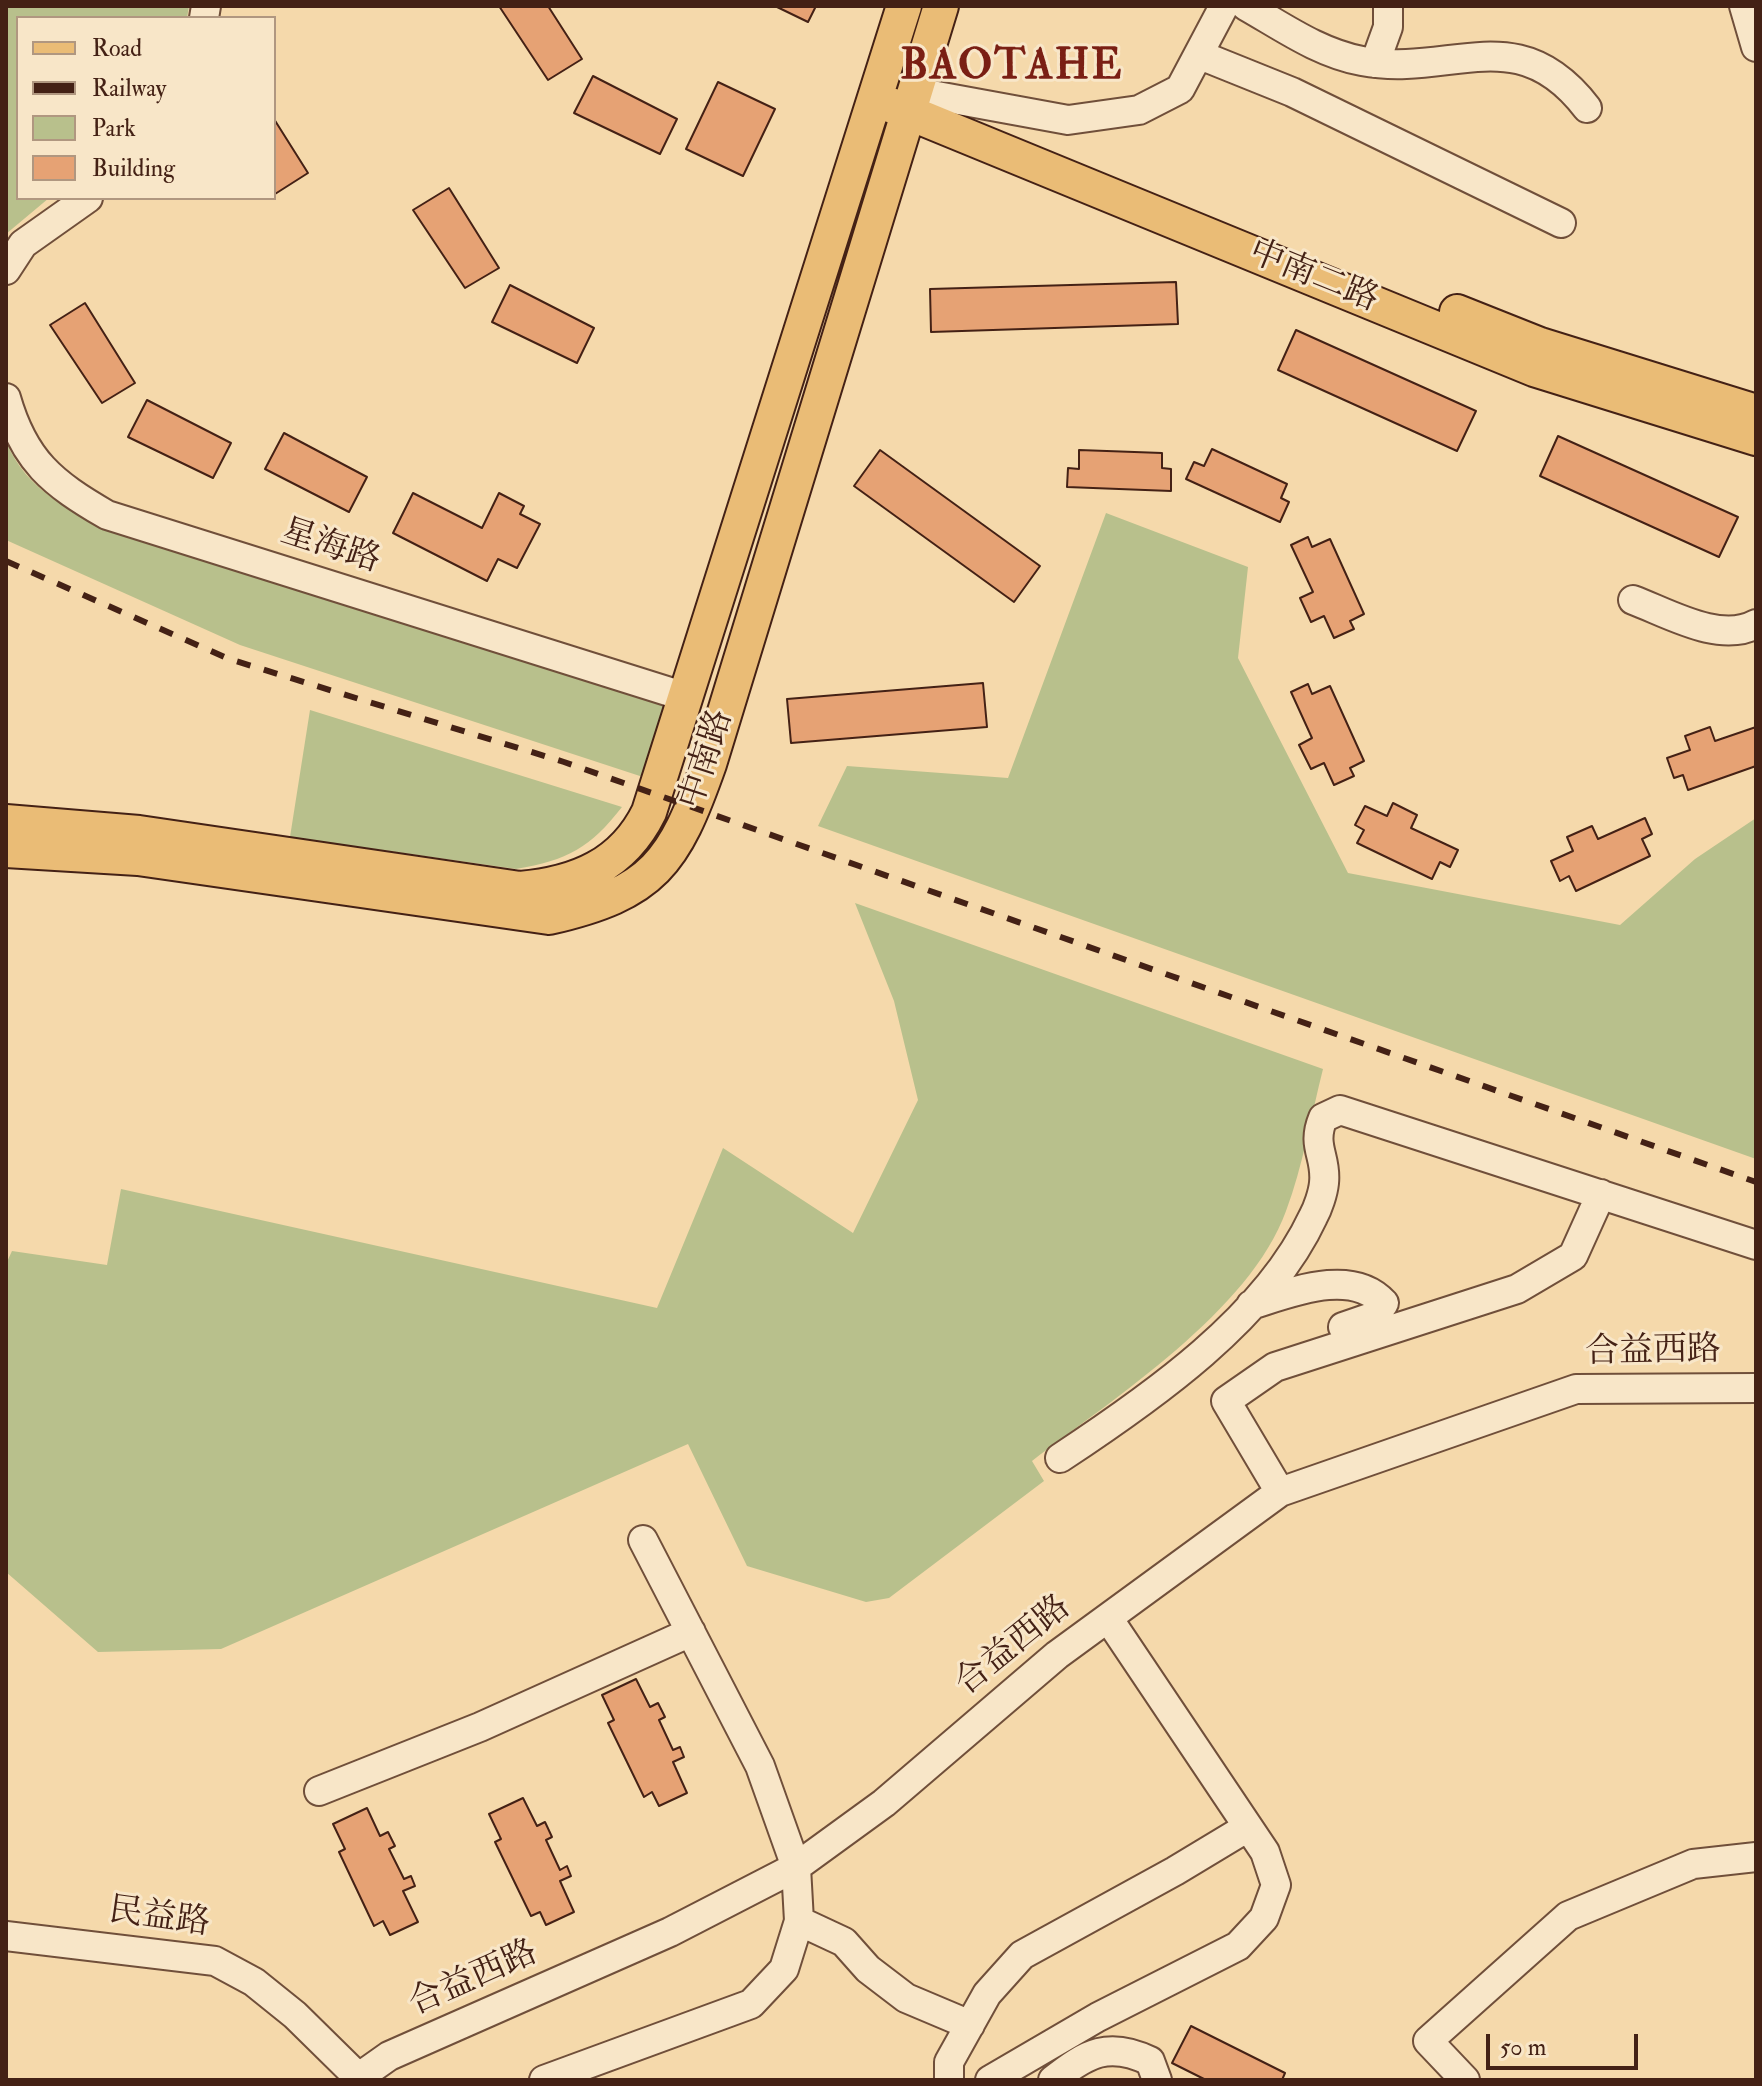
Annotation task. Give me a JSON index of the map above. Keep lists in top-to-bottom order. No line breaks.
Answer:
{"streets":{"main road":["中南二路","中南路"],"street":["星海路","合益西路","民益路"]},"crossings":[["中南二路","中南路"],["星海路","中南路"],["合益西路","民益路"]],"districts":["BAOTAHE"],"legend":["Road","Railway","Park","Building"],"scale_bar":"50 m"}
